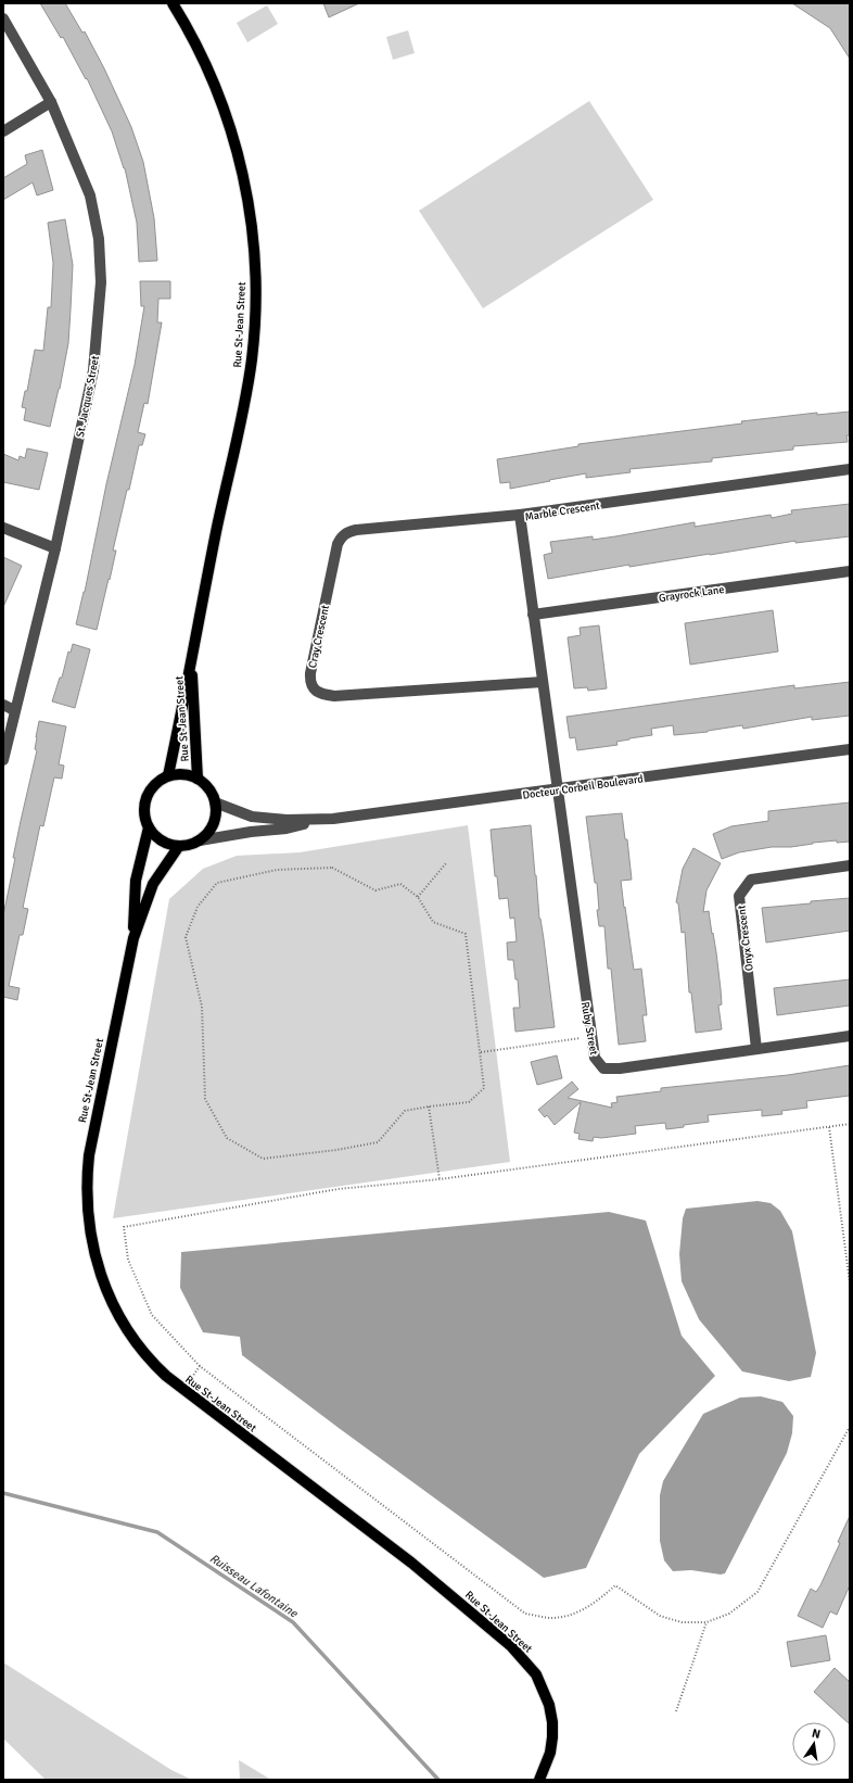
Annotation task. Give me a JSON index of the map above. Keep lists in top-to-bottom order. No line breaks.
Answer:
{"streets":{"main road":["Rue St-Jean Street"],"street":["St. Jacques Street","Marble Crescent","Grayrock Lane","Cray Crescent","Docteur Corbeil Boulevard","Onyx Crescent","Ruby Street"]},"crossings":[["Rue St-Jean Street","Docteur Corbeil Boulevard"],["Marble Crescent","Grayrock Lane"],["Marble Crescent","Cray Crescent"],["Marble Crescent","Docteur Corbeil Boulevard"],["Marble Crescent","Ruby Street"],["Docteur Corbeil Boulevard","Ruby Street"],["Onyx Crescent","Ruby Street"]],"water":["Ruisseau Lafontaine"],"north":"top"}
